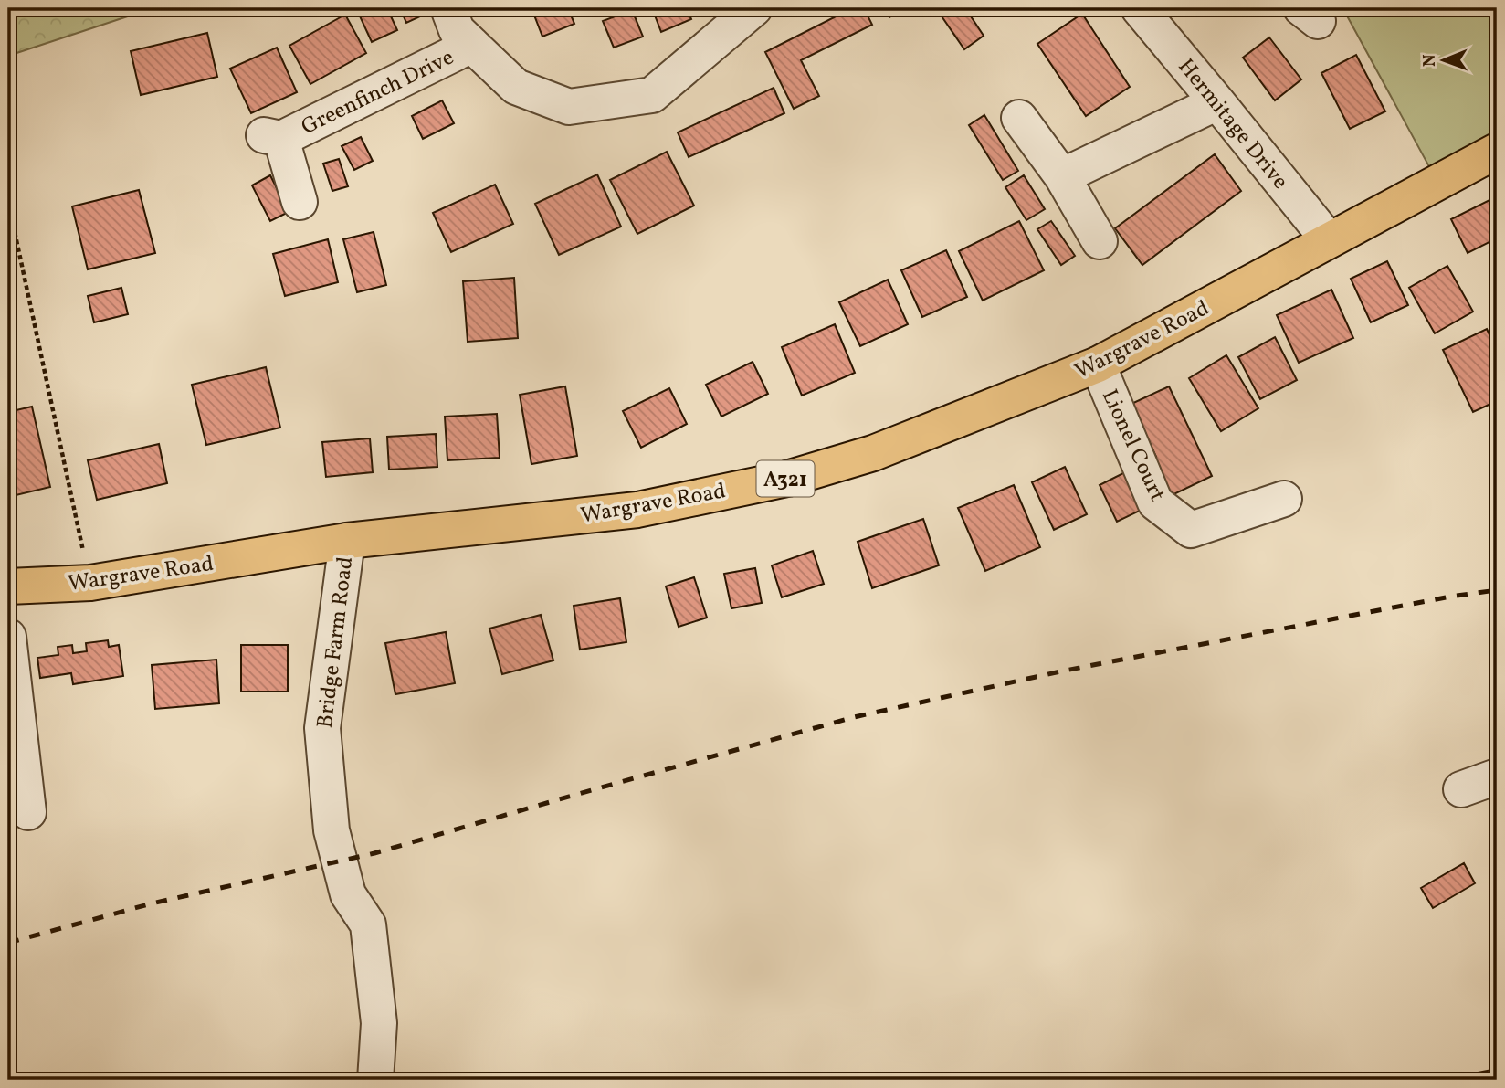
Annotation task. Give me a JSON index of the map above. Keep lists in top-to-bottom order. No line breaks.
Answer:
{"streets":{"main road":["Wargrave Road","A321"],"street":["Greenfinch Drive","Hermitage Drive","Lionel Court","Bridge Farm Road"]},"crossings":[["Hermitage Drive","Wargrave Road"],["Wargrave Road","Lionel Court"],["Wargrave Road","Bridge Farm Road"]],"north":"left"}
